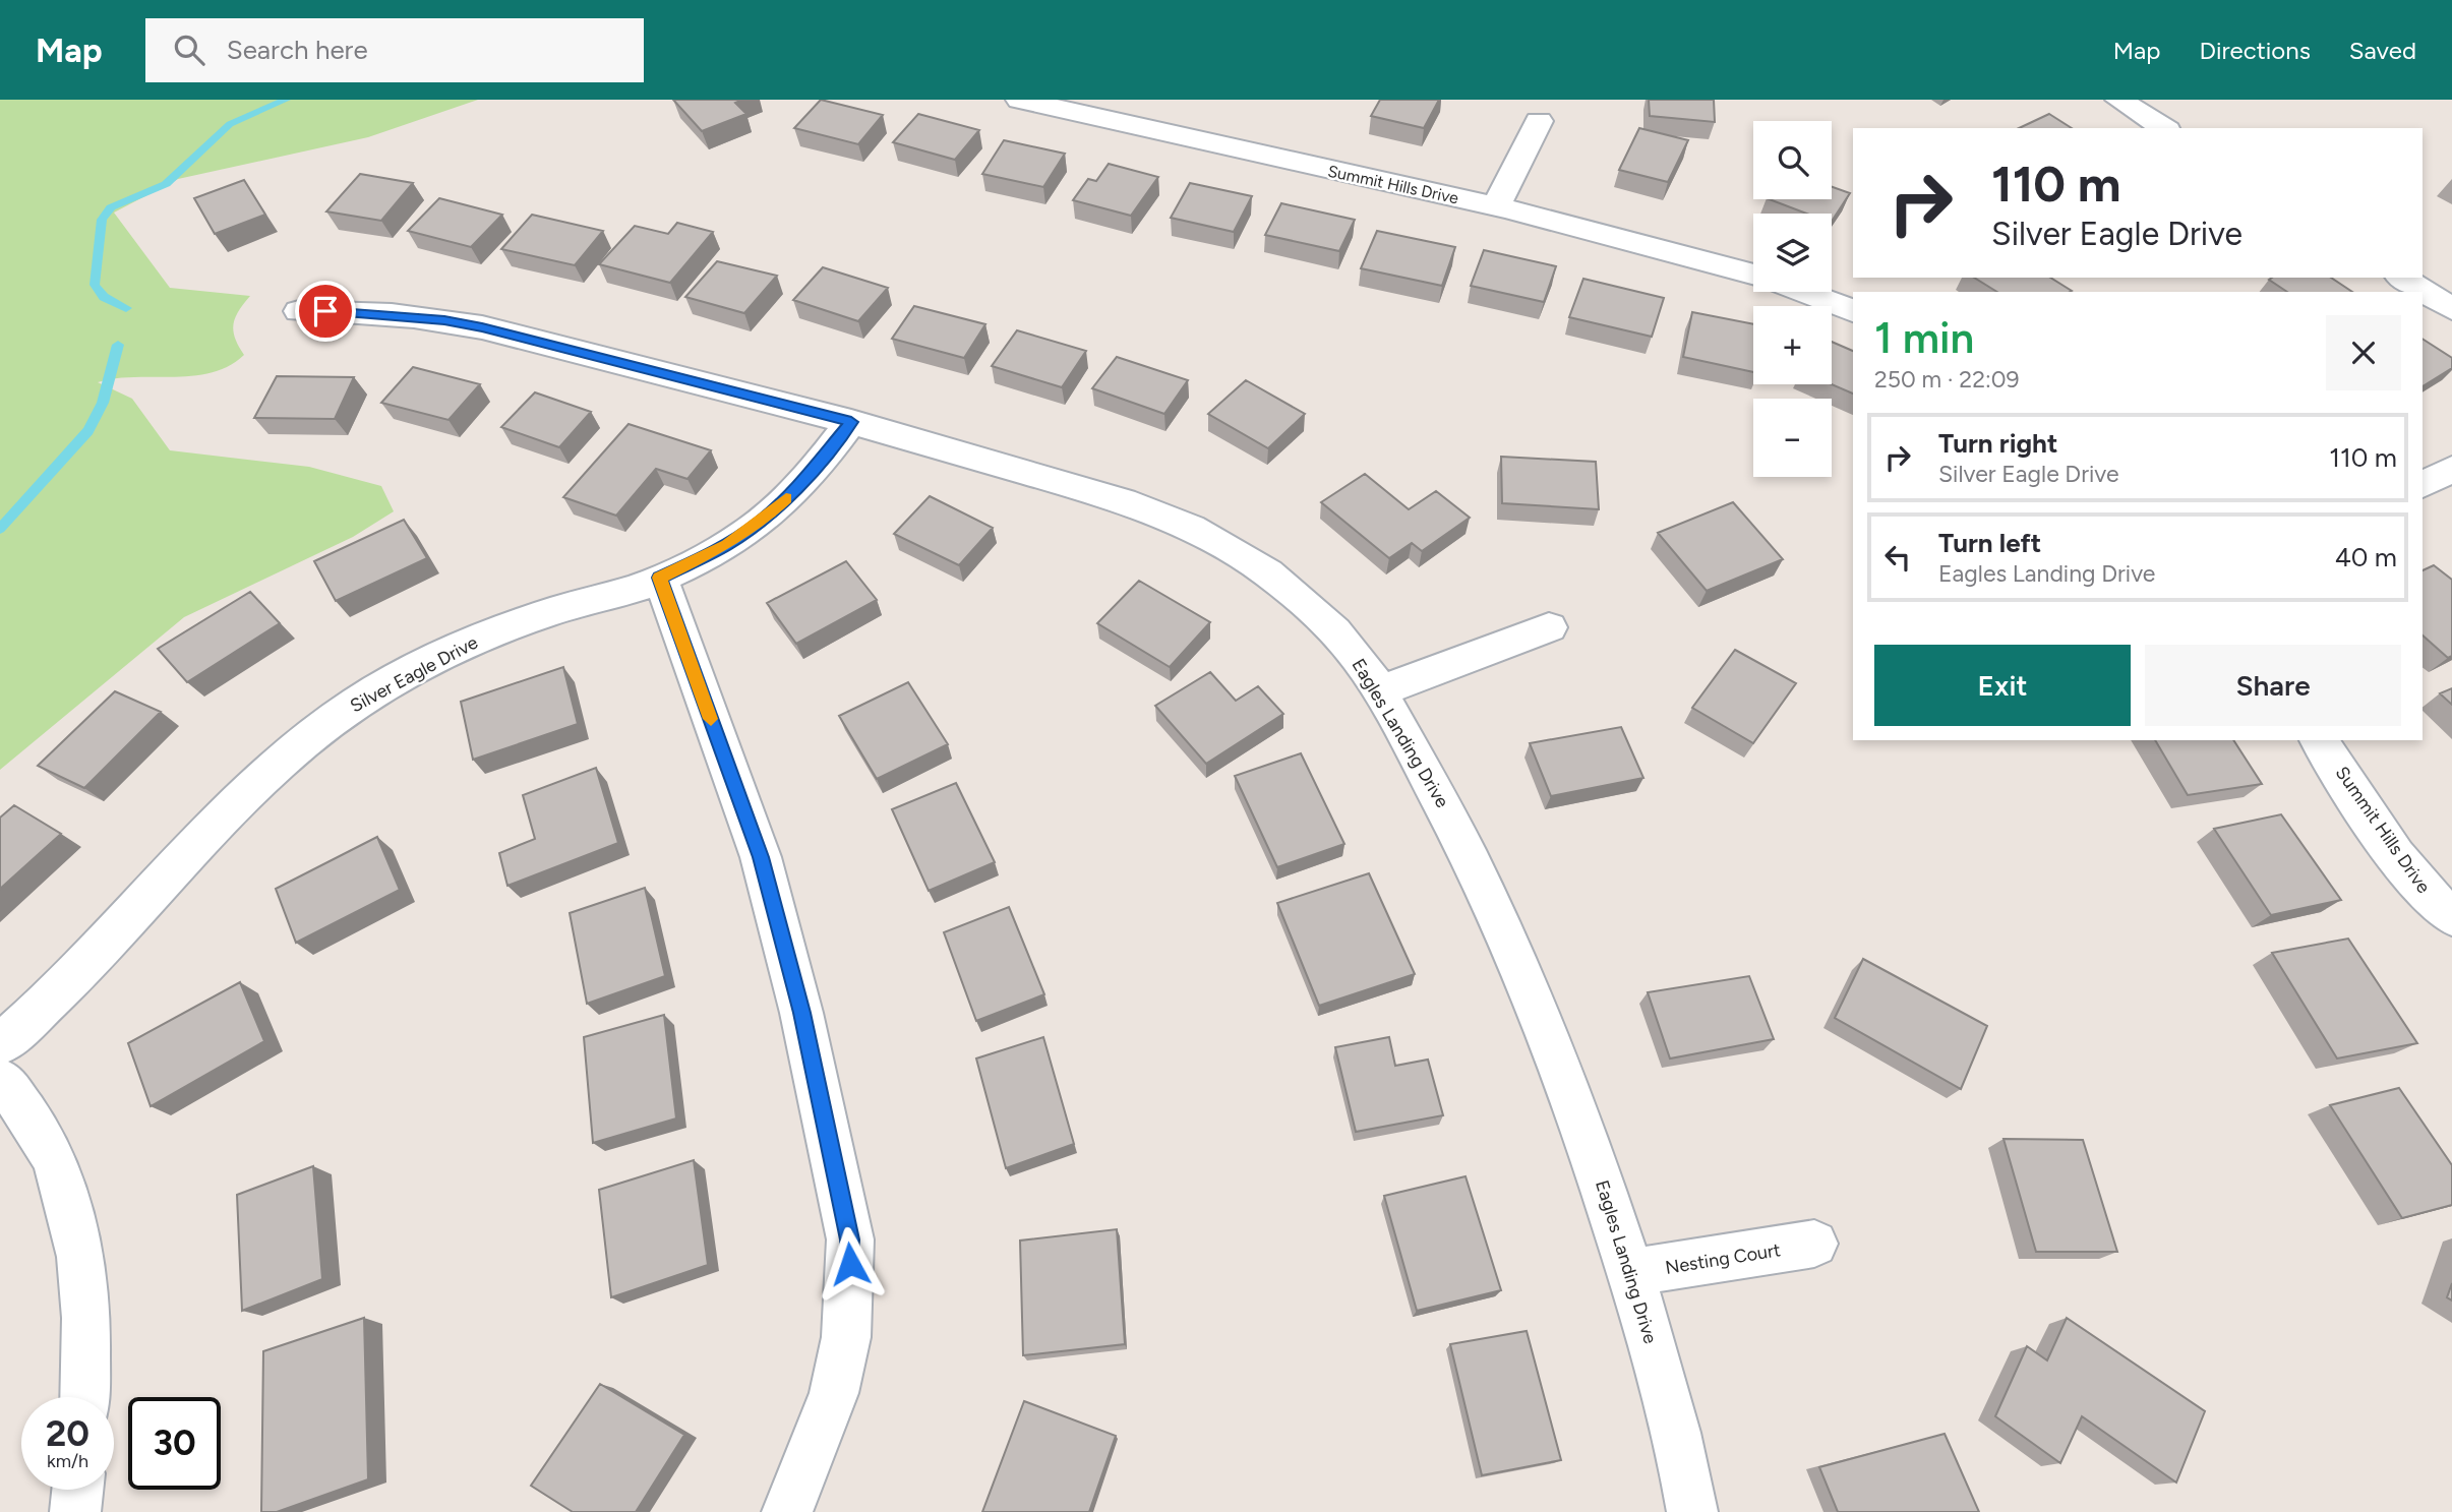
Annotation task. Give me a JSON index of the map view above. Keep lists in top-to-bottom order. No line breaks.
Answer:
{"streets":{"street":["Summit Hills Drive","Silver Eagle Drive","Eagles Landing Drive","Nesting Court"]},"crossings":[["Silver Eagle Drive","Eagles Landing Drive"],["Eagles Landing Drive","Nesting Court"]],"page":{"header":"Map","search":"Search here","nav":["Map","Directions","Saved"],"map_buttons":["+","−"],"turn":["110 m","Silver Eagle Drive"],"heading":["1 min","250 m · 22:09"],"list":[{"name":"Turn right","note":"Silver Eagle Drive","value":"110 m"},{"name":"Turn left","note":"Eagles Landing Drive","value":"40 m"}],"buttons":["Exit","Share"],"speed":"20 km/h","limit":"30"}}
